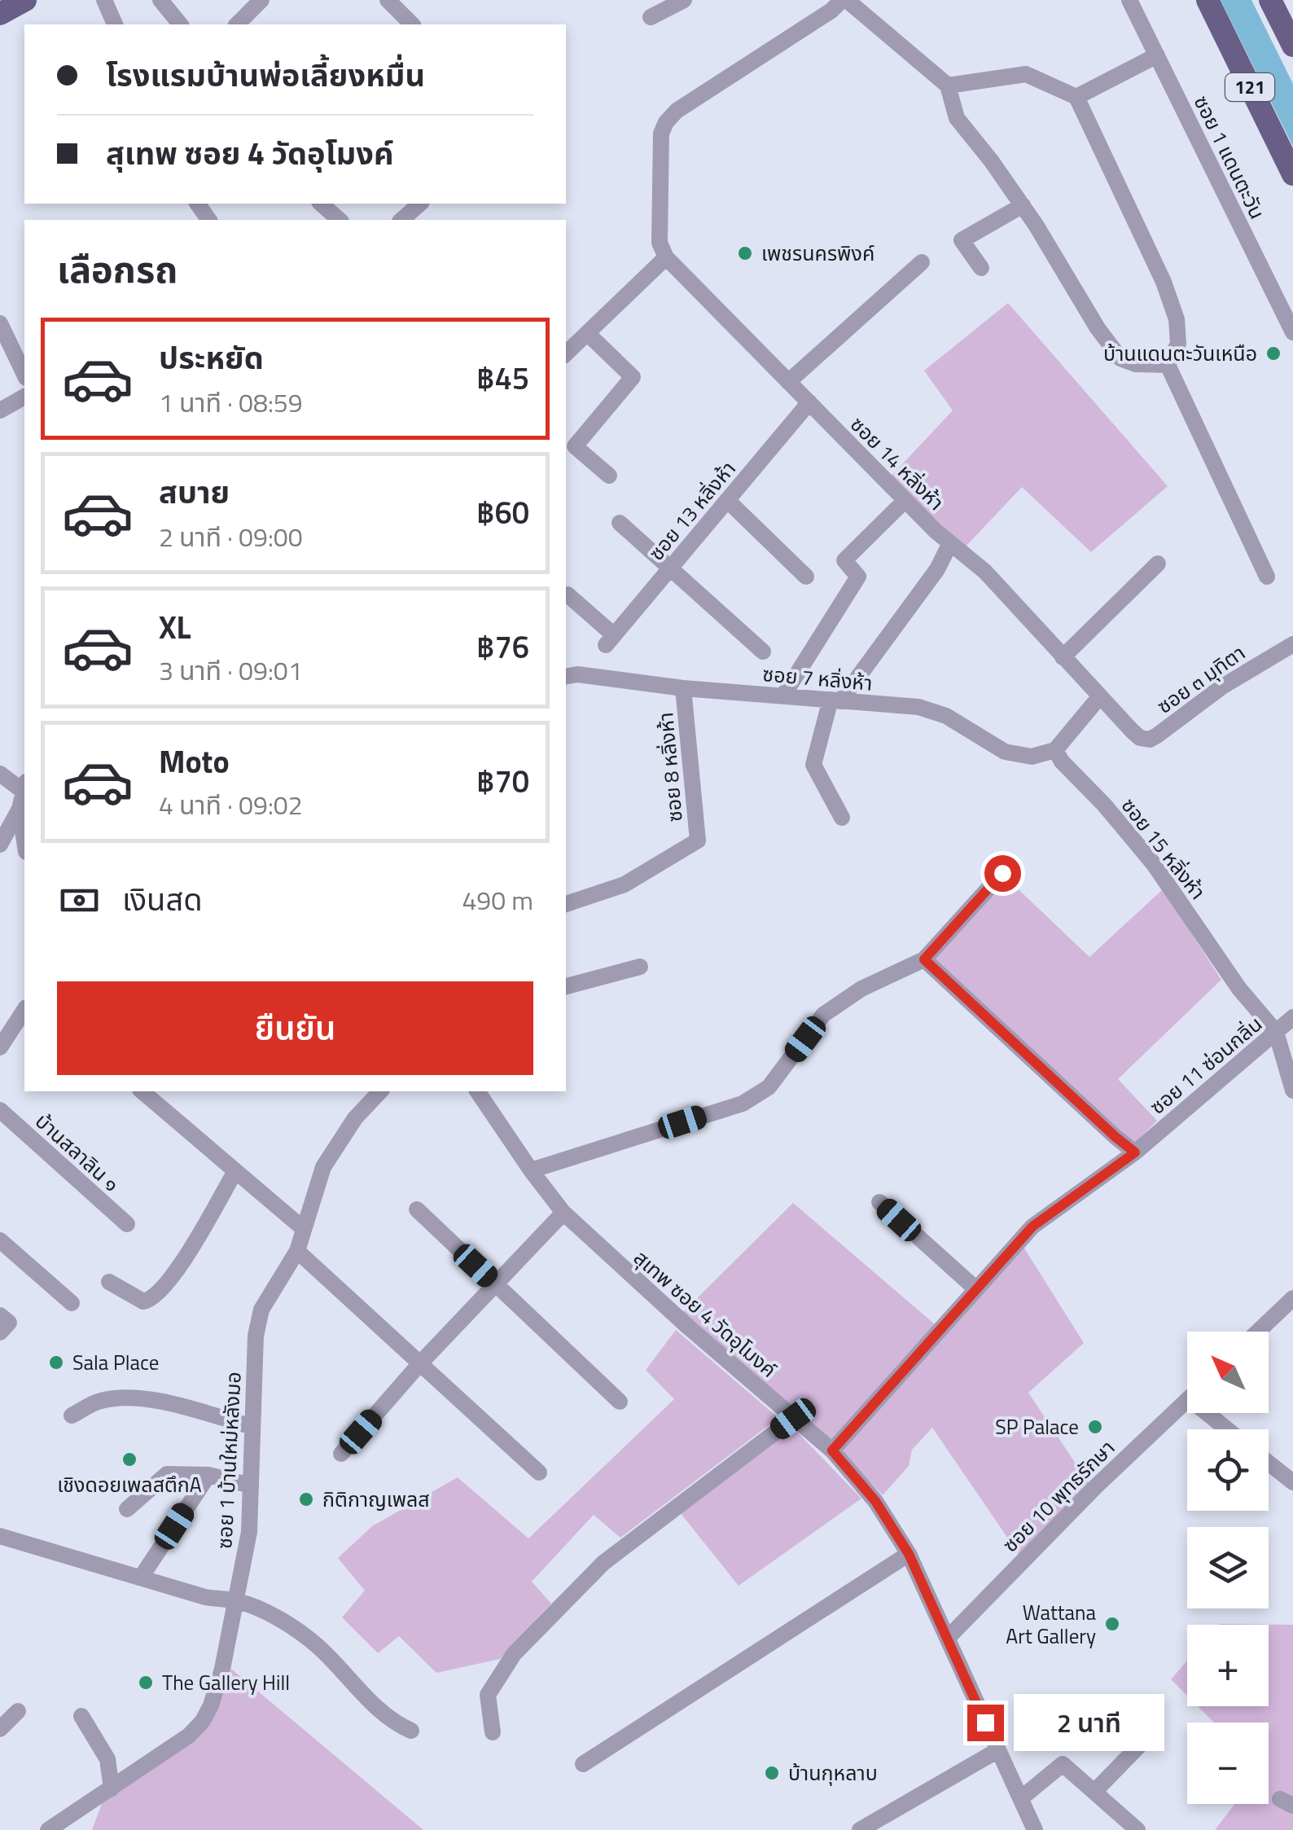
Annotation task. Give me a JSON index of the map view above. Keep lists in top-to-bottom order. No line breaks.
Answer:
{"streets":{"main road":["121"],"street":["ซอย 1 แดนตะวัน","ซอย 14 หลิ่งห้า","ซอย 13 หลิ่งห้า","ซอย 7 หลิ่งห้า","ซอย ๓ มุทิตา","ซอย 8 หลิ่งห้า","ซอย 15 หลิ่งห้า","ซอย 11 ซ่อนกลิ่น","บ้านสลาลิน ๑","สุเทพ ซอย 4 วัดอุโมงค์","ซอย 1 บ้านใหม่หลังมอ","ซอย 10 พุทธรักษา"]},"crossings":[["ซอย 14 หลิ่งห้า","ซอย 13 หลิ่งห้า"],["ซอย 14 หลิ่งห้า","ซอย ๓ มุทิตา"],["ซอย 7 หลิ่งห้า","ซอย 8 หลิ่งห้า"],["ซอย 7 หลิ่งห้า","ซอย 15 หลิ่งห้า"],["ซอย 15 หลิ่งห้า","ซอย 11 ซ่อนกลิ่น"],["ซอย 11 ซ่อนกลิ่น","สุเทพ ซอย 4 วัดอุโมงค์"],["สุเทพ ซอย 4 วัดอุโมงค์","ซอย 10 พุทธรักษา"]],"places":["เพชรนครพิงค์","บ้านแดนตะวันเหนือ","Sala Place","SP Palace","เชิงดอยเพลสตึกA","กิติกาญเพลส","Wattana Art Gallery","The Gallery Hill","บ้านกุหลาบ"],"north":"top left","page":{"banner":["โรงแรมบ้านพ่อเลี้ยงหมื่น","สุเทพ ซอย 4 วัดอุโมงค์"],"heading":"เลือกรถ","list":[{"name":"ประหยัด","note":"1 นาที · 08:59","value":"฿45"},{"name":"สบาย","note":"2 นาที · 09:00","value":"฿60"},{"name":"XL","note":"3 นาที · 09:01","value":"฿76"},{"name":"Moto","note":"4 นาที · 09:02","value":"฿70"}],"pay":["เงินสด","490 m"],"buttons":"ยืนยัน","map_buttons":["+","−"],"bubble":"2 นาที"}}
